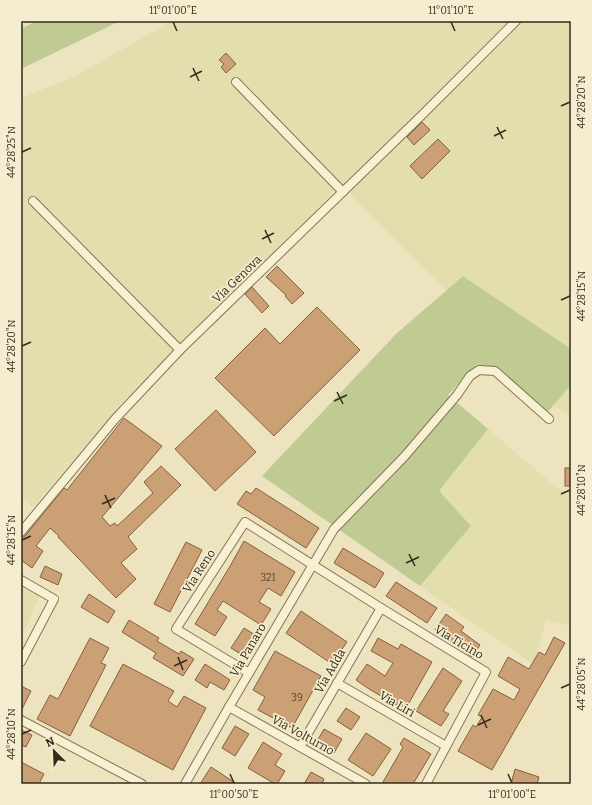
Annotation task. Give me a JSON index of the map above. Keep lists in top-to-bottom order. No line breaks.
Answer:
{"streets":{"street":["Via Genova","Via Reno","Via Ticino","Via Panaro","Via Adda","Via Liri","Via Volturno"]},"crossings":[["Via Reno","Via Ticino"],["Via Reno","Via Panaro"],["Via Ticino","Via Panaro"],["Via Ticino","Via Adda"],["Via Ticino","Via Liri"],["Via Panaro","Via Volturno"],["Via Adda","Via Liri"],["Via Adda","Via Volturno"]],"house_numbers":["321","39"],"north":"top left","coordinates":["11°01'00\"E","11°01'10\"E","44°28'20\"N","44°28'25\"N","44°28'15\"N","44°28'10\"N","44°28'05\"N","11°00'50\"E"]}
